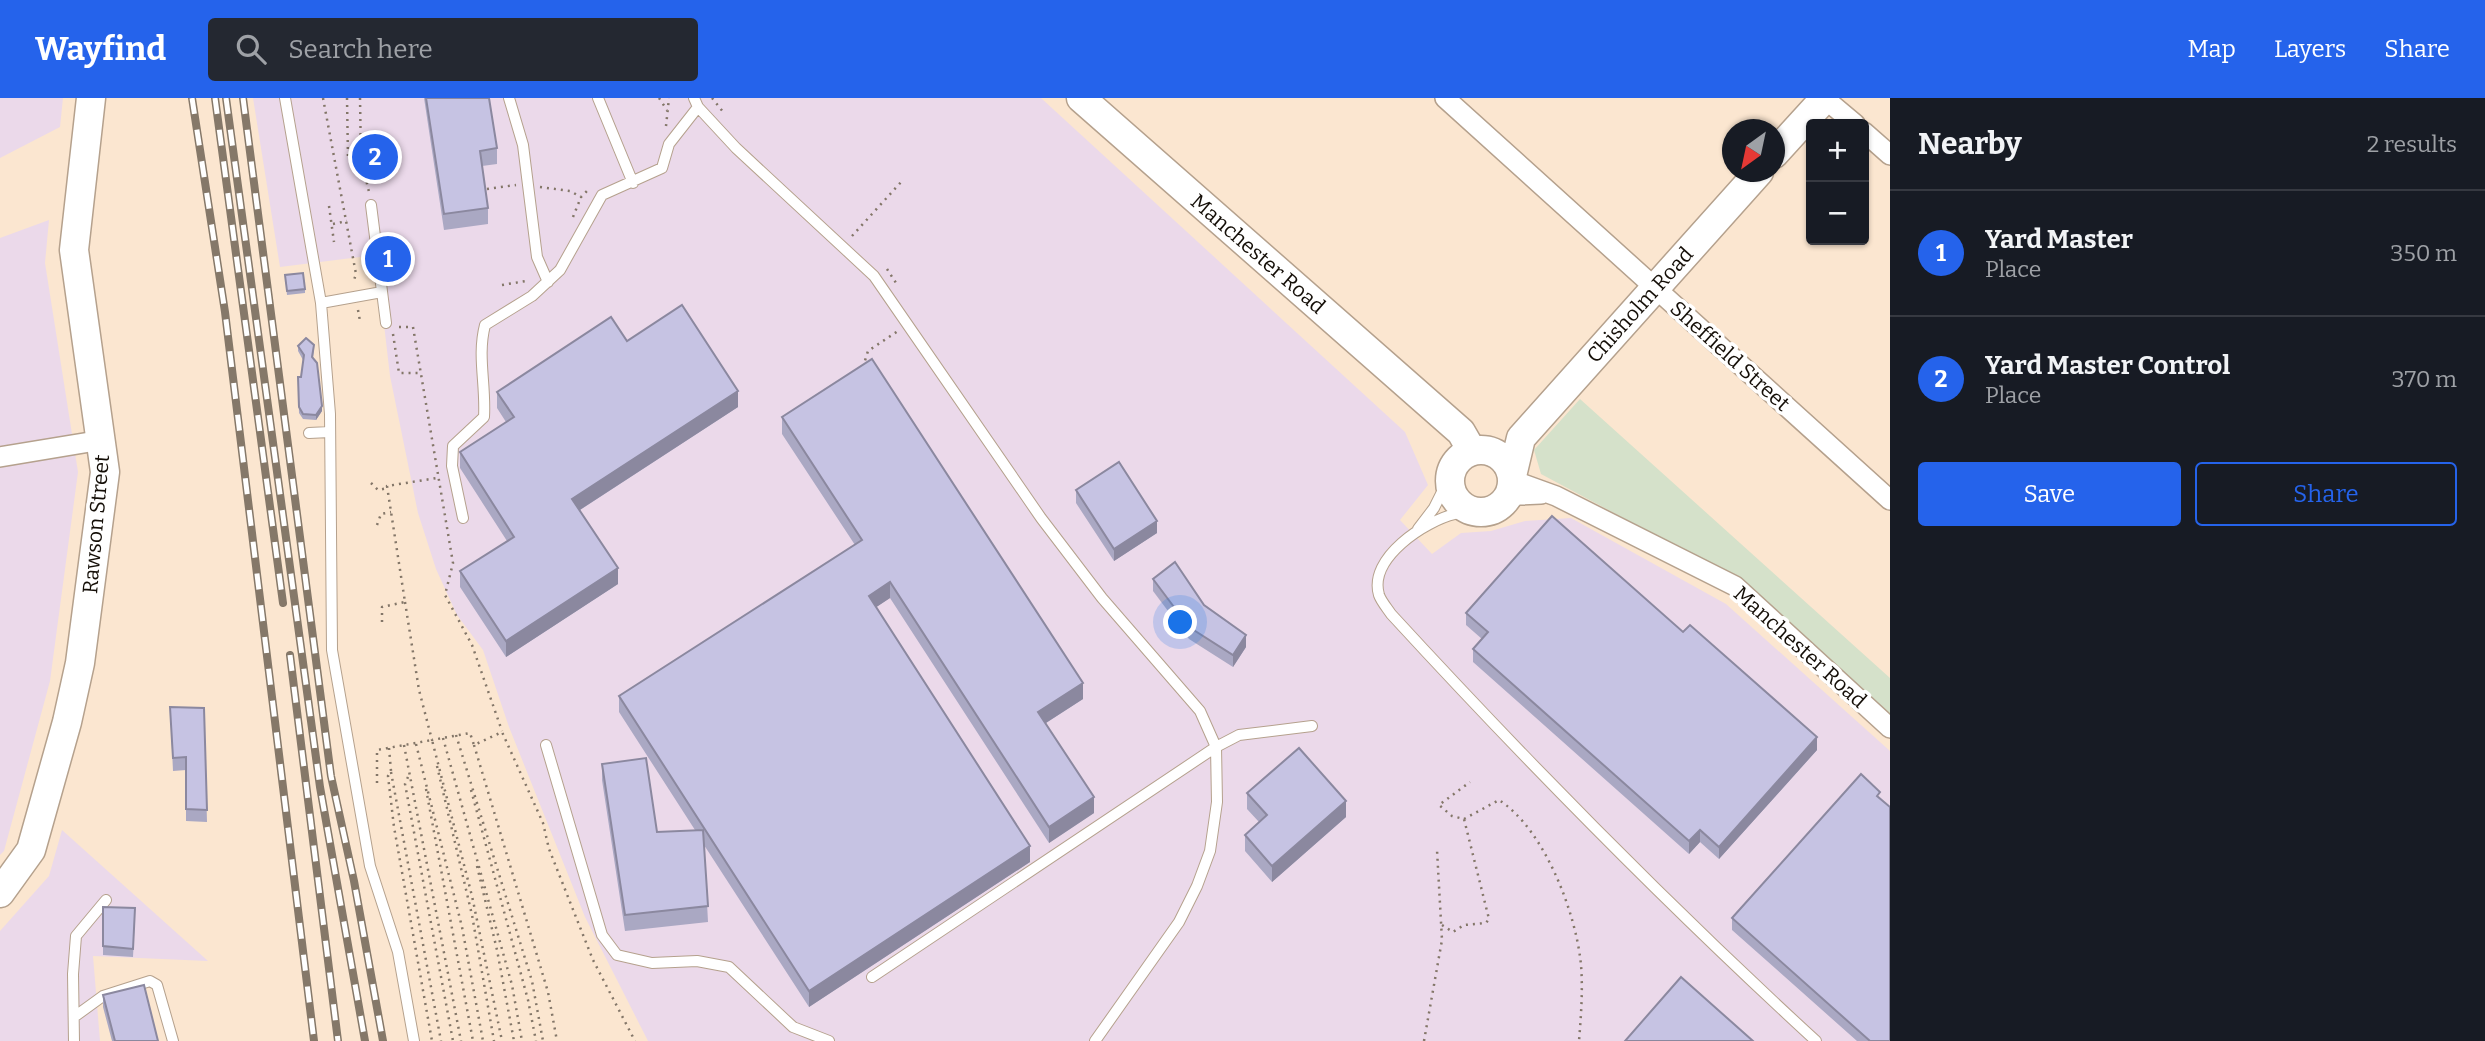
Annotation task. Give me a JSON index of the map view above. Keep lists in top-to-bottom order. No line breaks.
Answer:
{"streets":{"main road":["Manchester Road","Chisholm Road","Rawson Street"],"street":["Sheffield Street"]},"crossings":[["Manchester Road","Chisholm Road"],["Chisholm Road","Sheffield Street"]],"north":"bottom left","page":{"header":"Wayfind","search":"Search here","nav":["Map","Layers","Share"],"heading":["Nearby","2 results"],"map_buttons":["+","−"],"pins":["2","1"],"list":[{"mark":"1","name":"Yard Master","note":"Place","value":"350 m"},{"mark":"2","name":"Yard Master Control","note":"Place","value":"370 m"}],"buttons":["Save","Share"]}}
